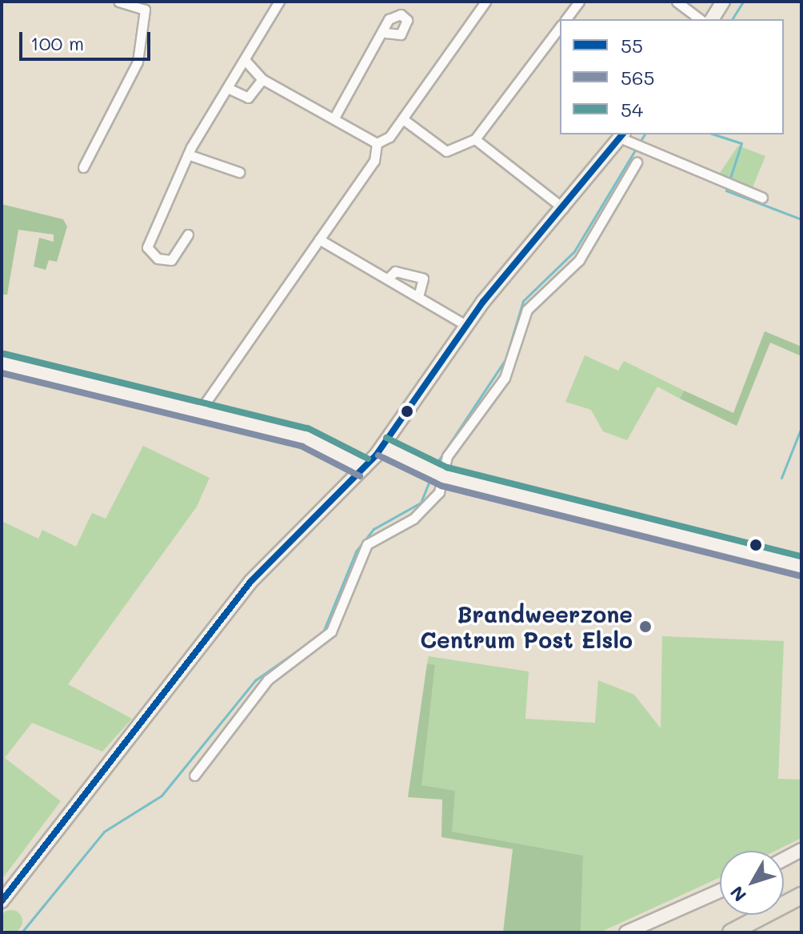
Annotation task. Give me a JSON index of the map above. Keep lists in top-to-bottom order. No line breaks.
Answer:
{"places":["Brandweerzone Centrum Post Elslo"],"lines":["transit line 55","transit line 54","transit line 565"],"legend":["55","565","54"],"scale_bar":"100 m","north":"bottom left"}
